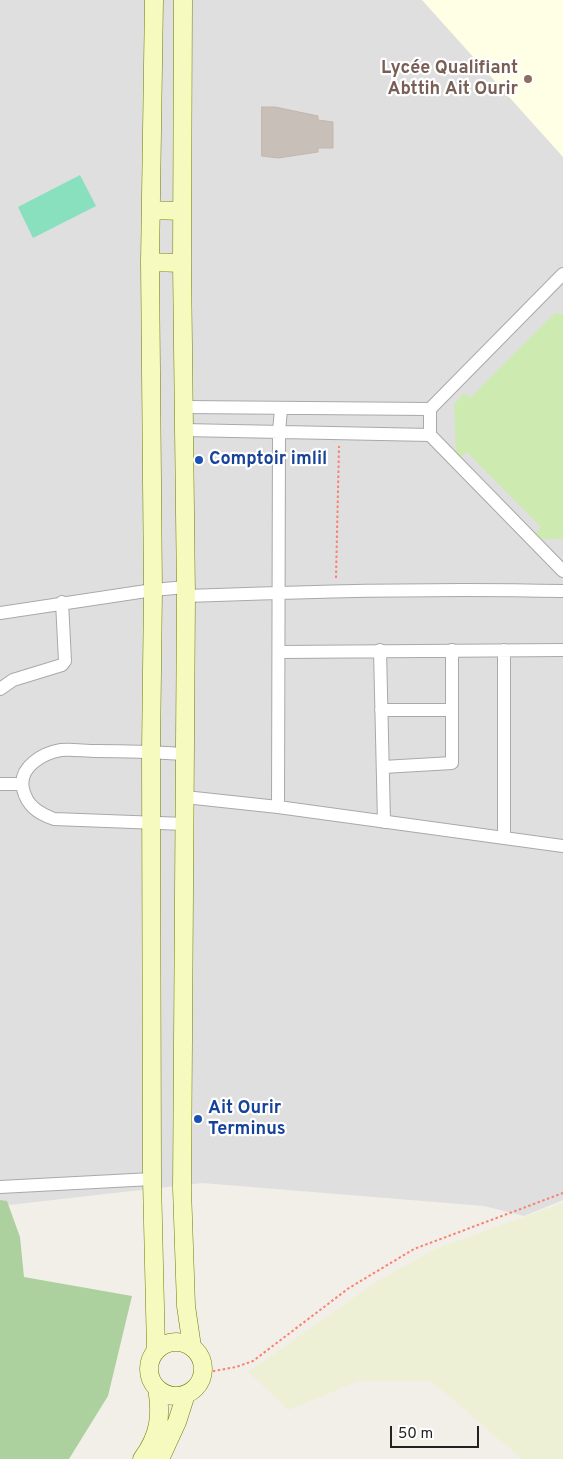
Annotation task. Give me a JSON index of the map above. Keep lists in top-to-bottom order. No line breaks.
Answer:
{"places":["Lycée Qualifiant Abttih Ait Ourir","Comptoir imlil","Ait Ourir Terminus"],"scale_bar":"50 m"}
